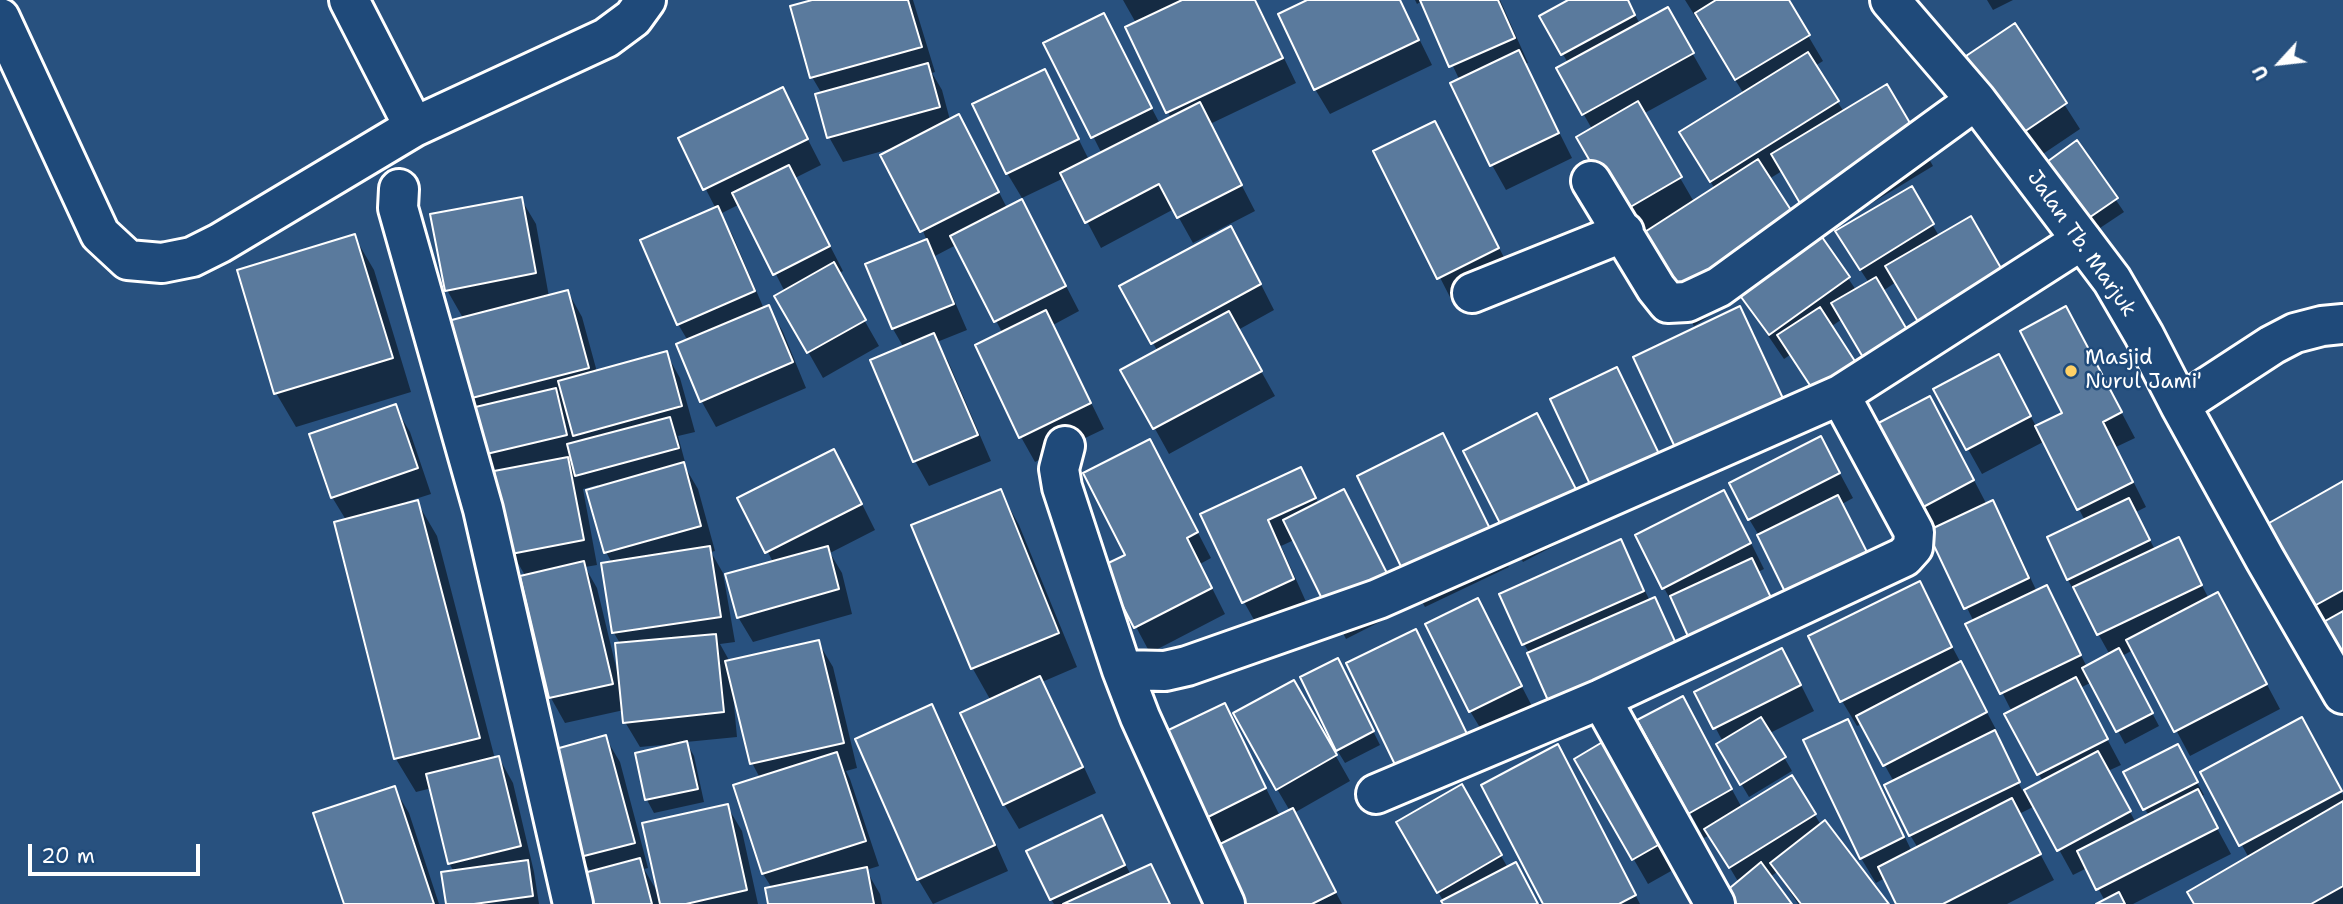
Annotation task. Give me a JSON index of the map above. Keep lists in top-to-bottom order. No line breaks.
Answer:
{"streets":{"street":["Jalan Tb. Marjuk"]},"places":["Masjid Nurul Jami'"],"scale_bar":"20 m","north":"bottom left"}
